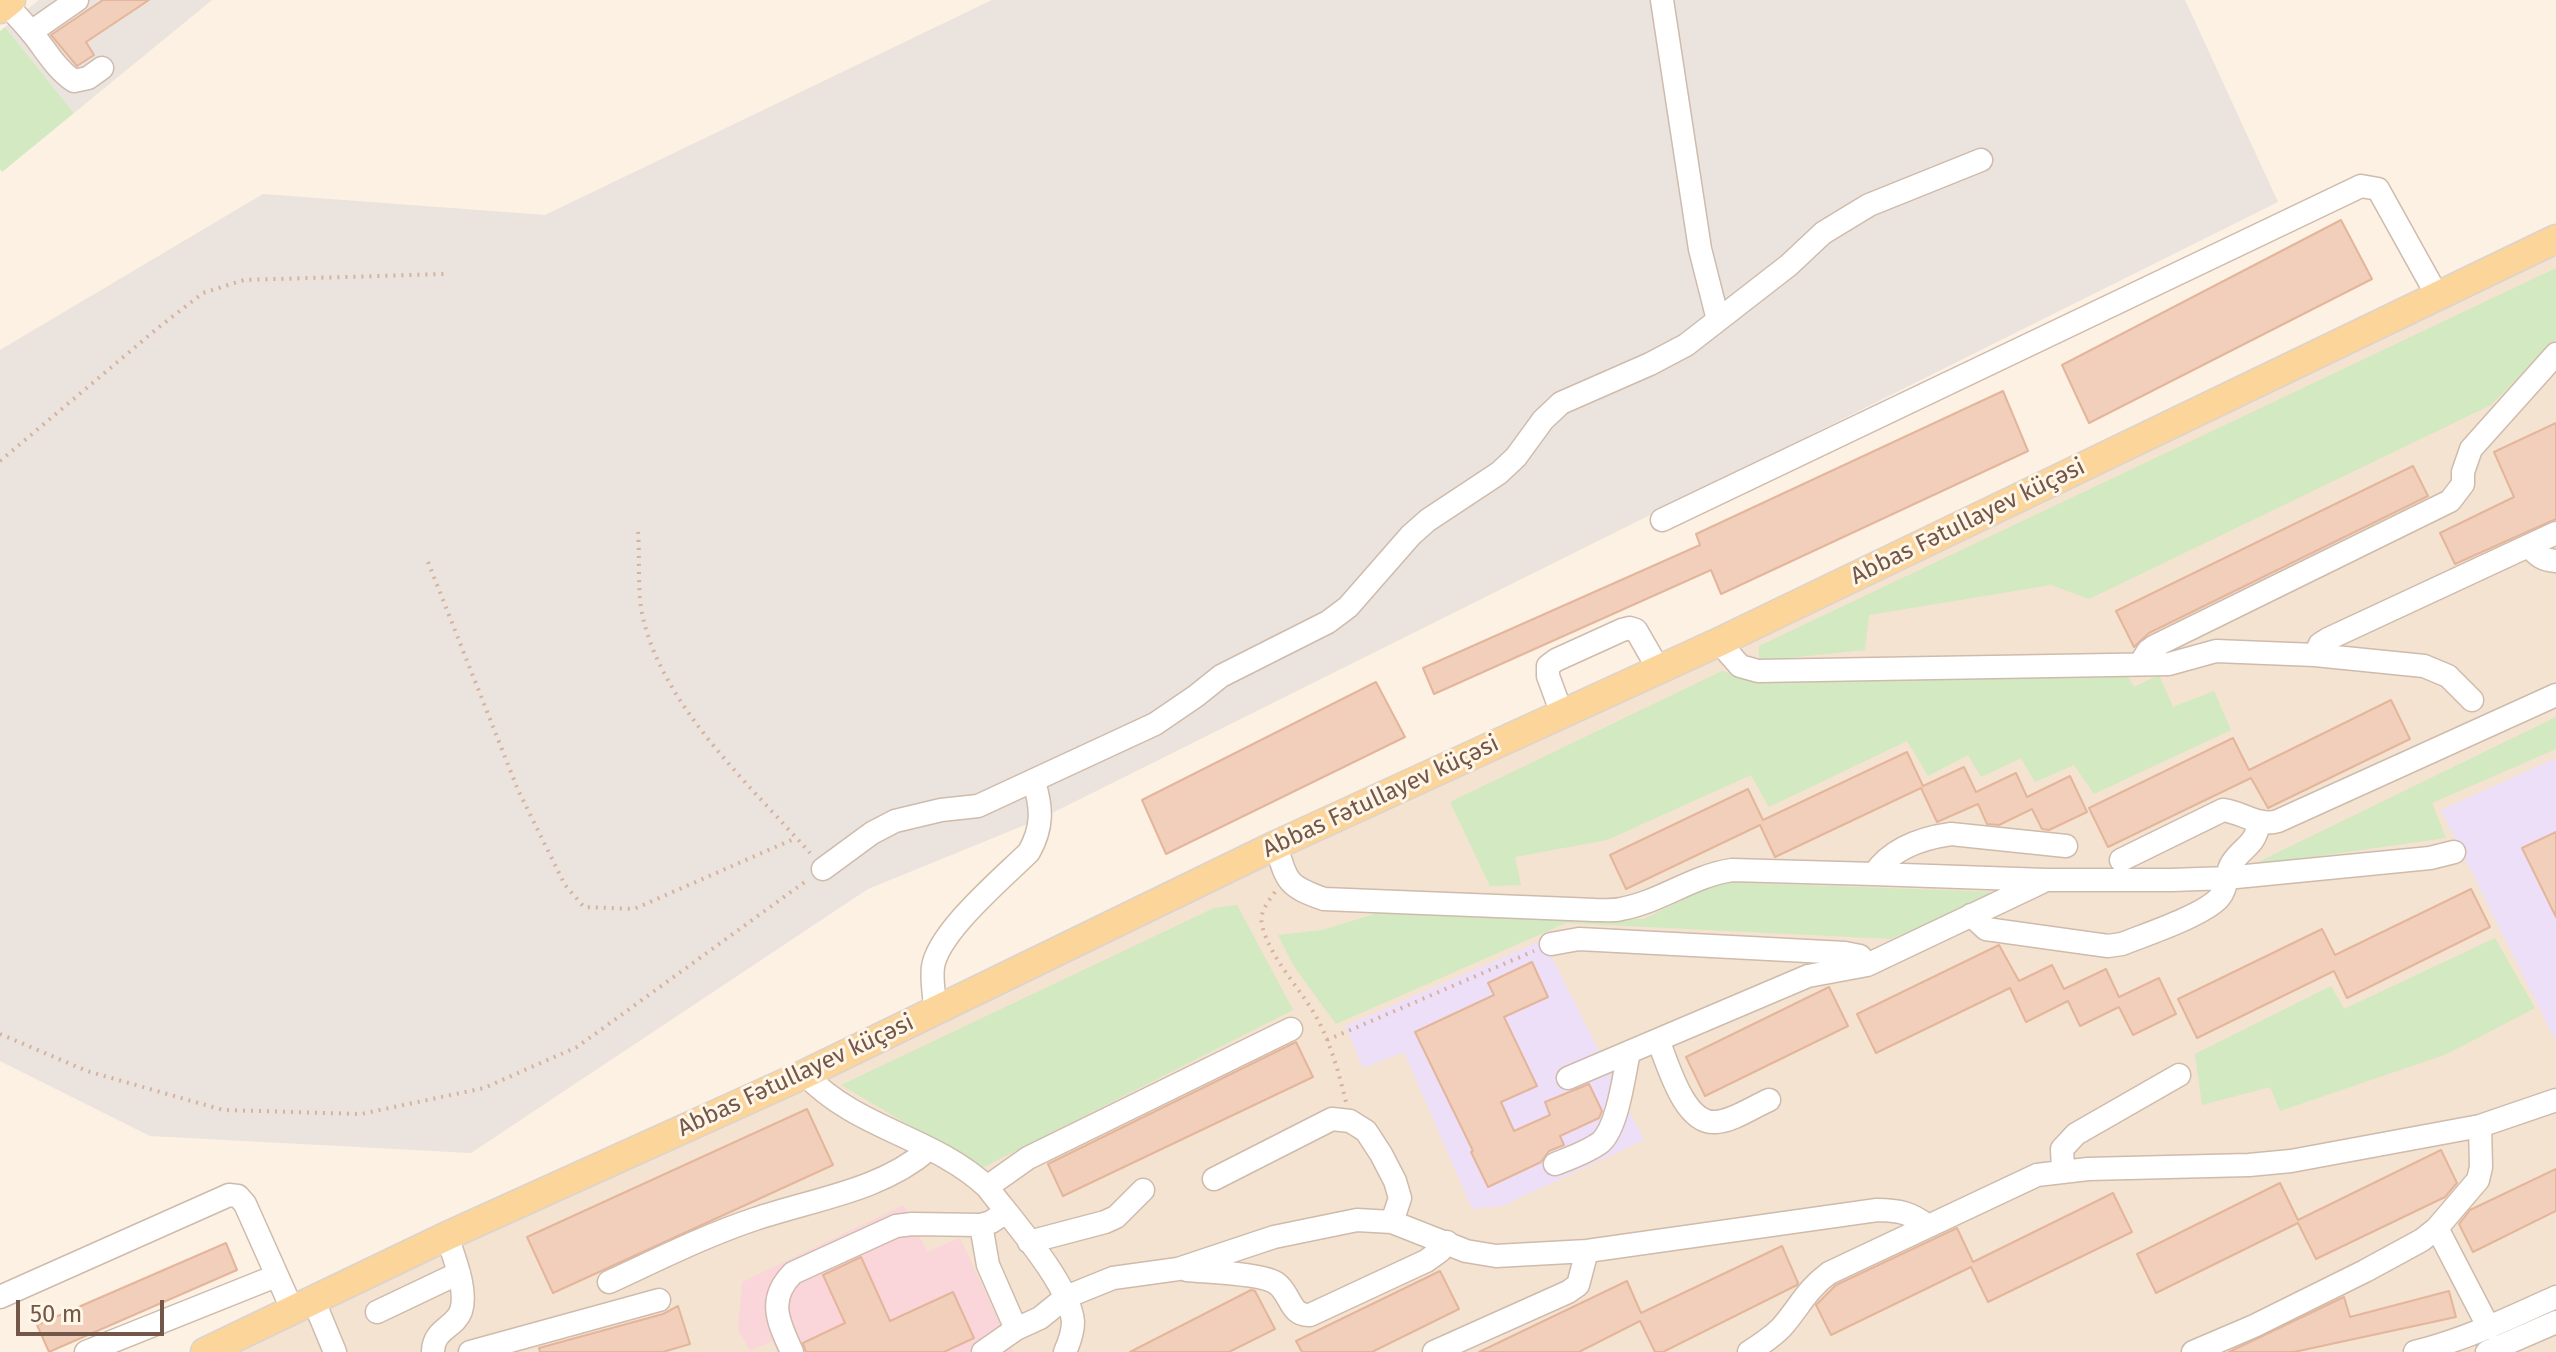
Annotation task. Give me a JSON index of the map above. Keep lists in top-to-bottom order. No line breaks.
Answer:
{"streets":{"main road":["Abbas Fətullayev küçəsi"]},"scale_bar":"50 m"}
